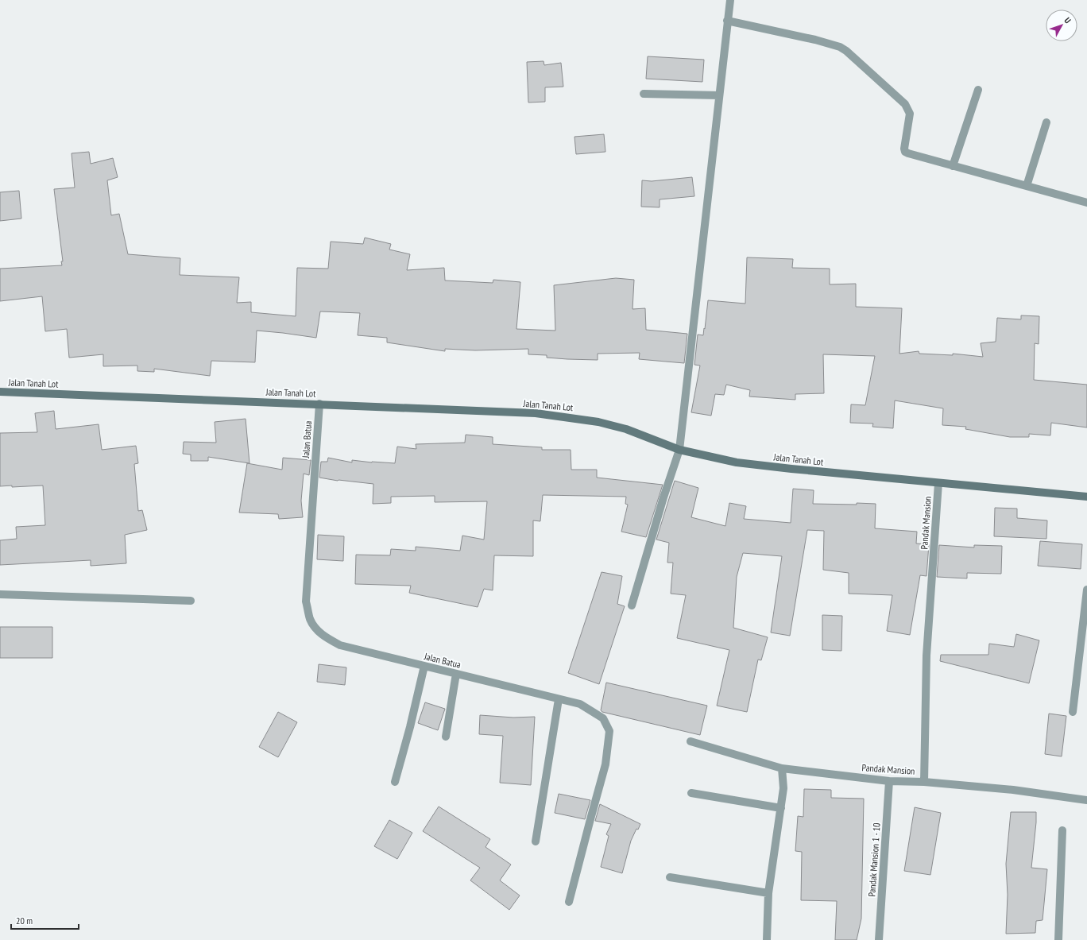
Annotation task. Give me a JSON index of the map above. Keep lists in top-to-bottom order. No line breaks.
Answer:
{"streets":{"main road":["Jalan Tanah Lot"],"street":["Jalan Batua","Pandak Mansion","Pandak Mansion 1 - 10"]},"crossings":[["Jalan Tanah Lot","Jalan Batua"],["Jalan Tanah Lot","Pandak Mansion"],["Pandak Mansion","Pandak Mansion 1 - 10"]],"scale_bar":"20 m","north":"top right"}
